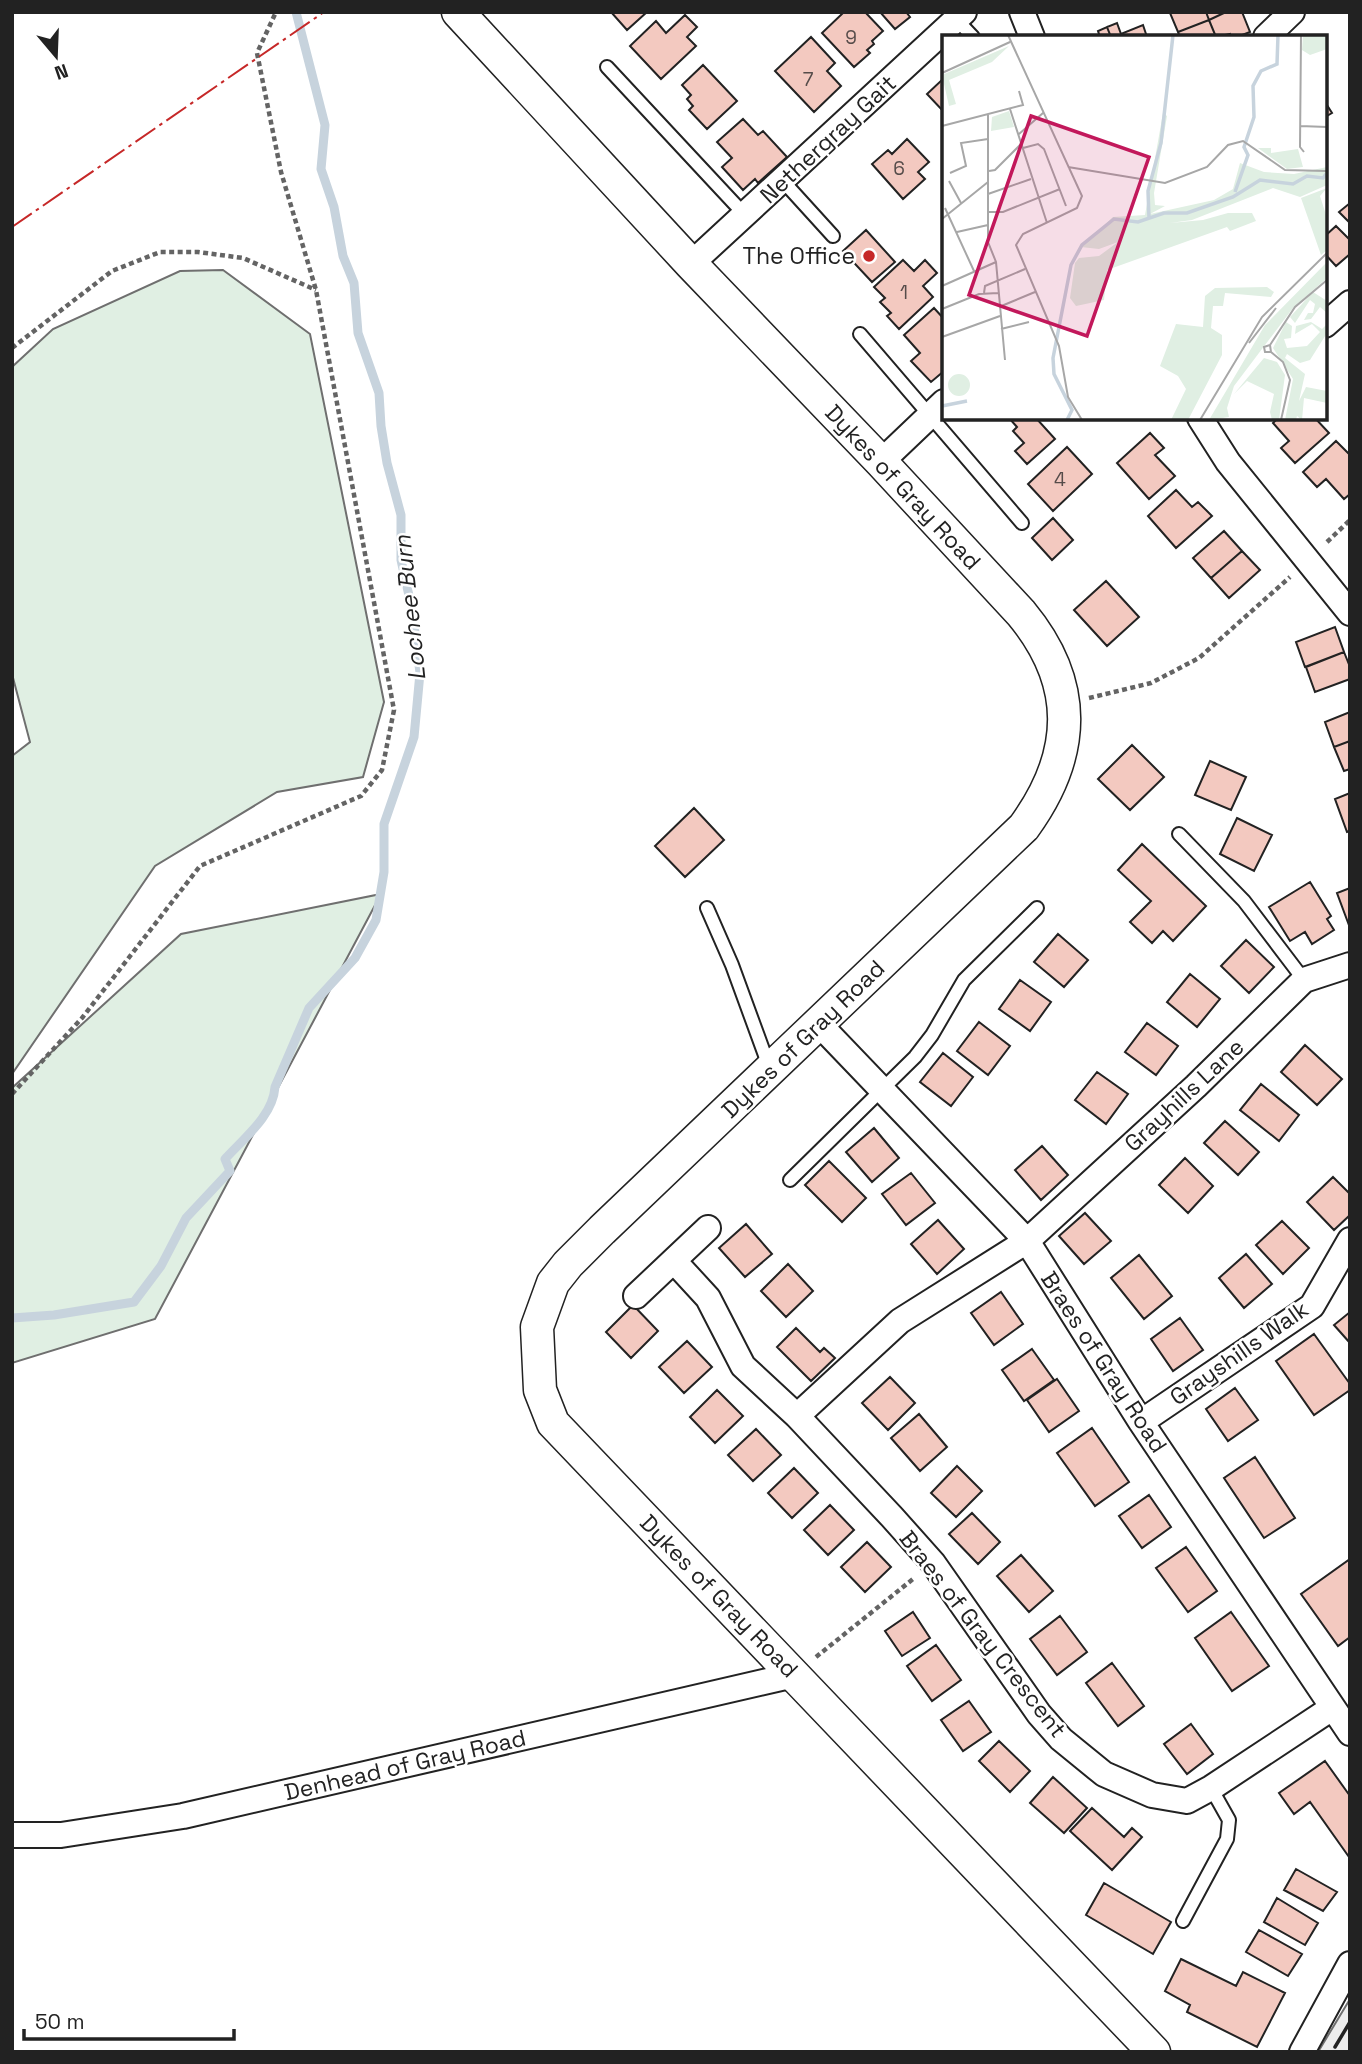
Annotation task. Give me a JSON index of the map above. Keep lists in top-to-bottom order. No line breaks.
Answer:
{"streets":{"street":["Nethergray Gait","Dykes of Gray Road","Grayhills Lane","Grayshills Walk","Braes of Gray Road","Braes of Gray Crescent","Denhead of Gray Road"]},"crossings":[["Nethergray Gait","Dykes of Gray Road"],["Dykes of Gray Road","Braes of Gray Road"],["Dykes of Gray Road","Denhead of Gray Road"],["Grayhills Lane","Braes of Gray Road"],["Grayhills Lane","Braes of Gray Crescent"],["Grayshills Walk","Braes of Gray Road"],["Braes of Gray Road","Braes of Gray Crescent"]],"water":["Lochee Burn"],"places":["The Office"],"house_numbers":["9","7","6","1","4"],"scale_bar":"50 m","north":"bottom"}
